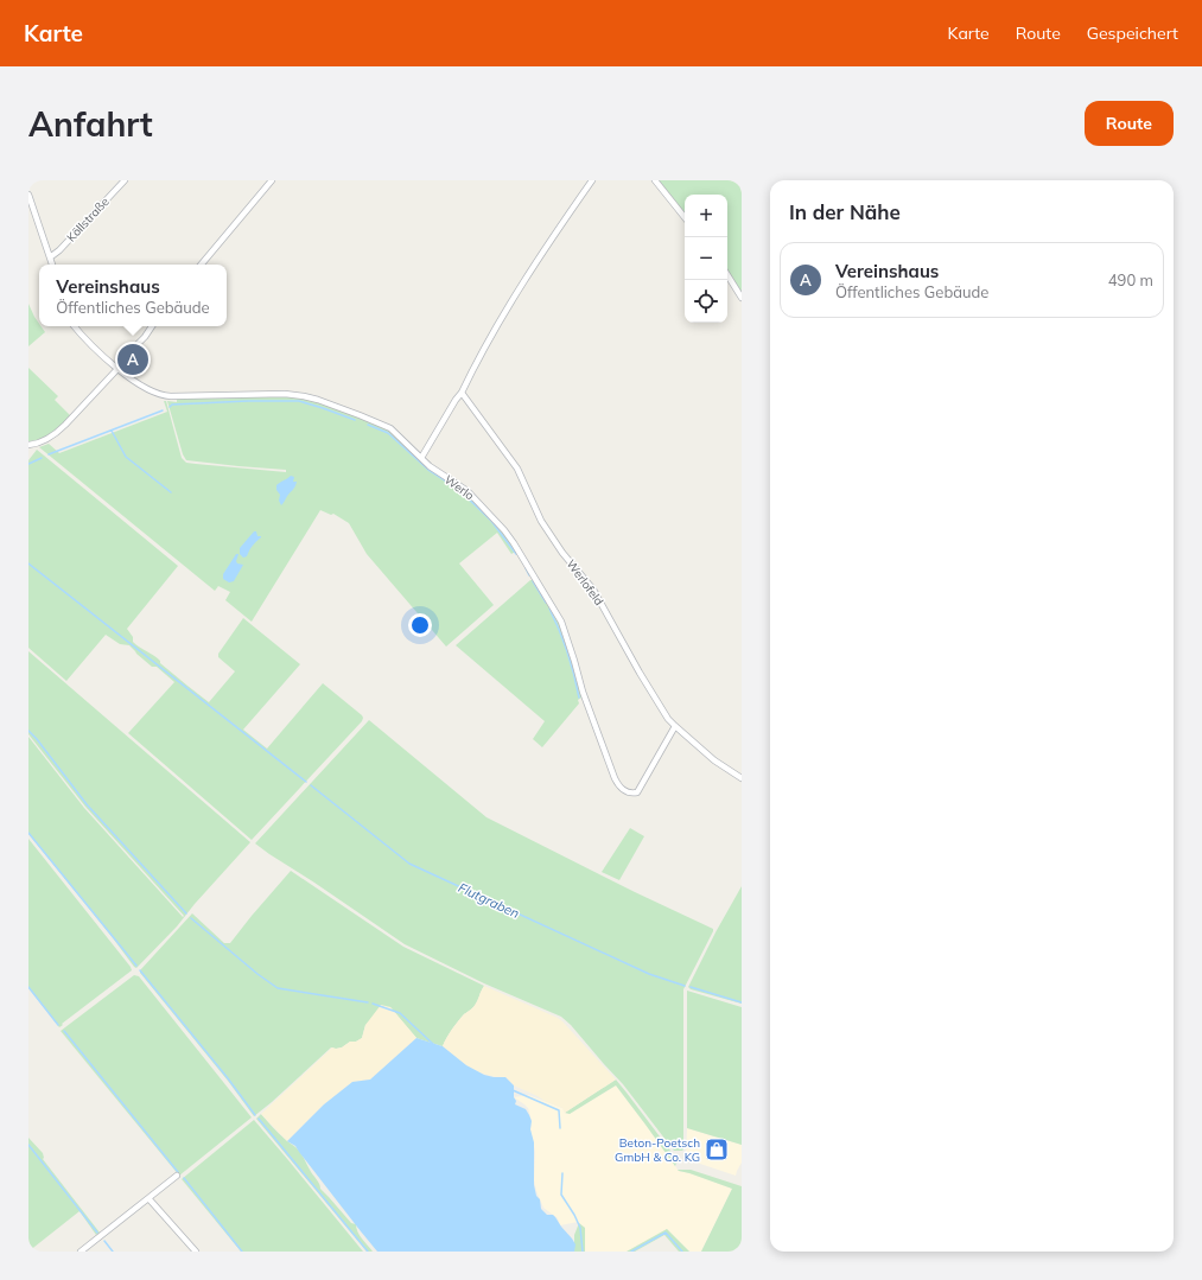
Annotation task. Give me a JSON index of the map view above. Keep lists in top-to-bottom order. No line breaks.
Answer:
{"streets":{"street":["Köllstraße","Werlo","Werlofeld"]},"crossings":[["Werlo","Werlofeld"]],"water":["Flutgraben"],"places":{"shop":["Beton-Poetsch GmbH & Co. KG"]},"page":{"header":"Karte","nav":["Karte","Route","Gespeichert"],"buttons":"Route","title":"Anfahrt","heading":"In der Nähe","map_buttons":["+","−"],"list":[{"mark":"A","name":"Vereinshaus","note":"Öffentliches Gebäude","value":"490 m"}],"popup":["Vereinshaus","Öffentliches Gebäude"],"pins":"A"}}
